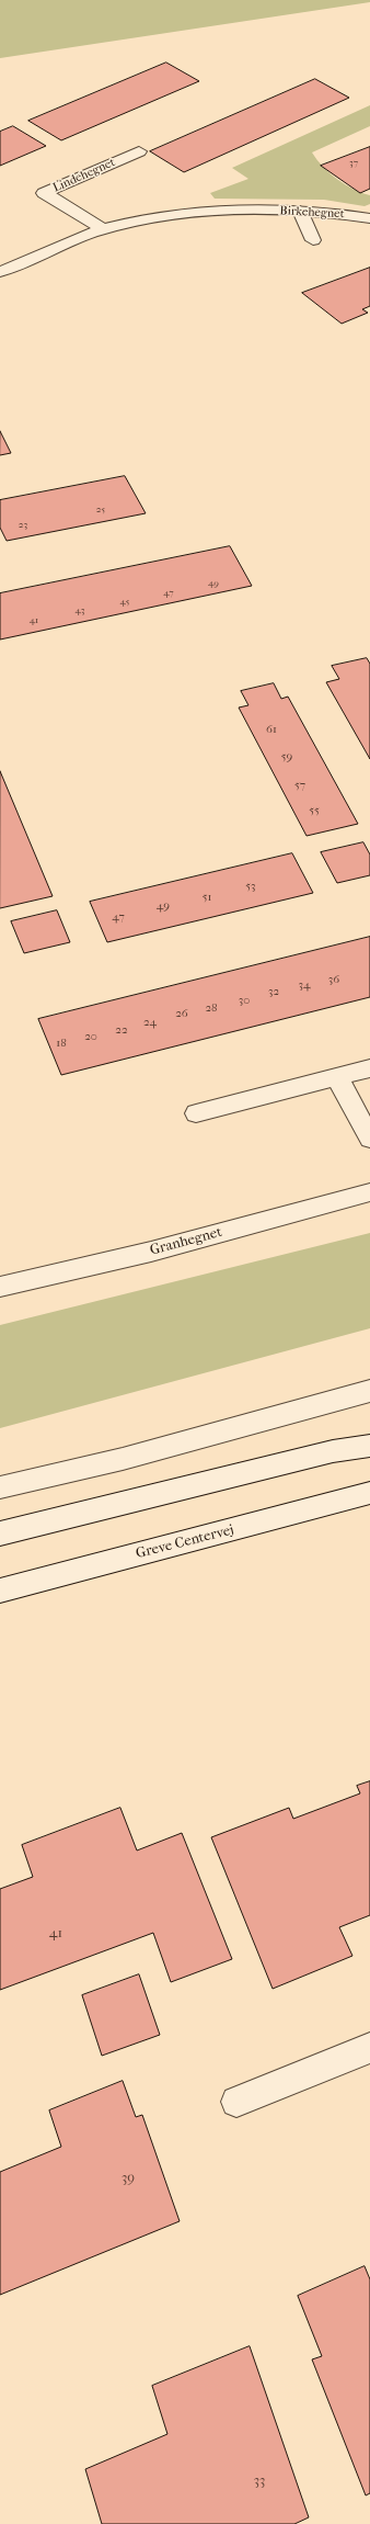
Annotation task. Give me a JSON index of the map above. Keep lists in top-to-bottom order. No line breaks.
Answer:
{"streets":{"street":["Lindehegnet","Birkehegnet","Granhegnet","Greve Centervej"]},"crossings":[["Lindehegnet","Birkehegnet"]],"house_numbers":["37","25","23","49","47","45","43","41","61","59","57","55","53","51","49","47","36","34","32","30","28","26","24","22","20","18","41","39","33"]}
